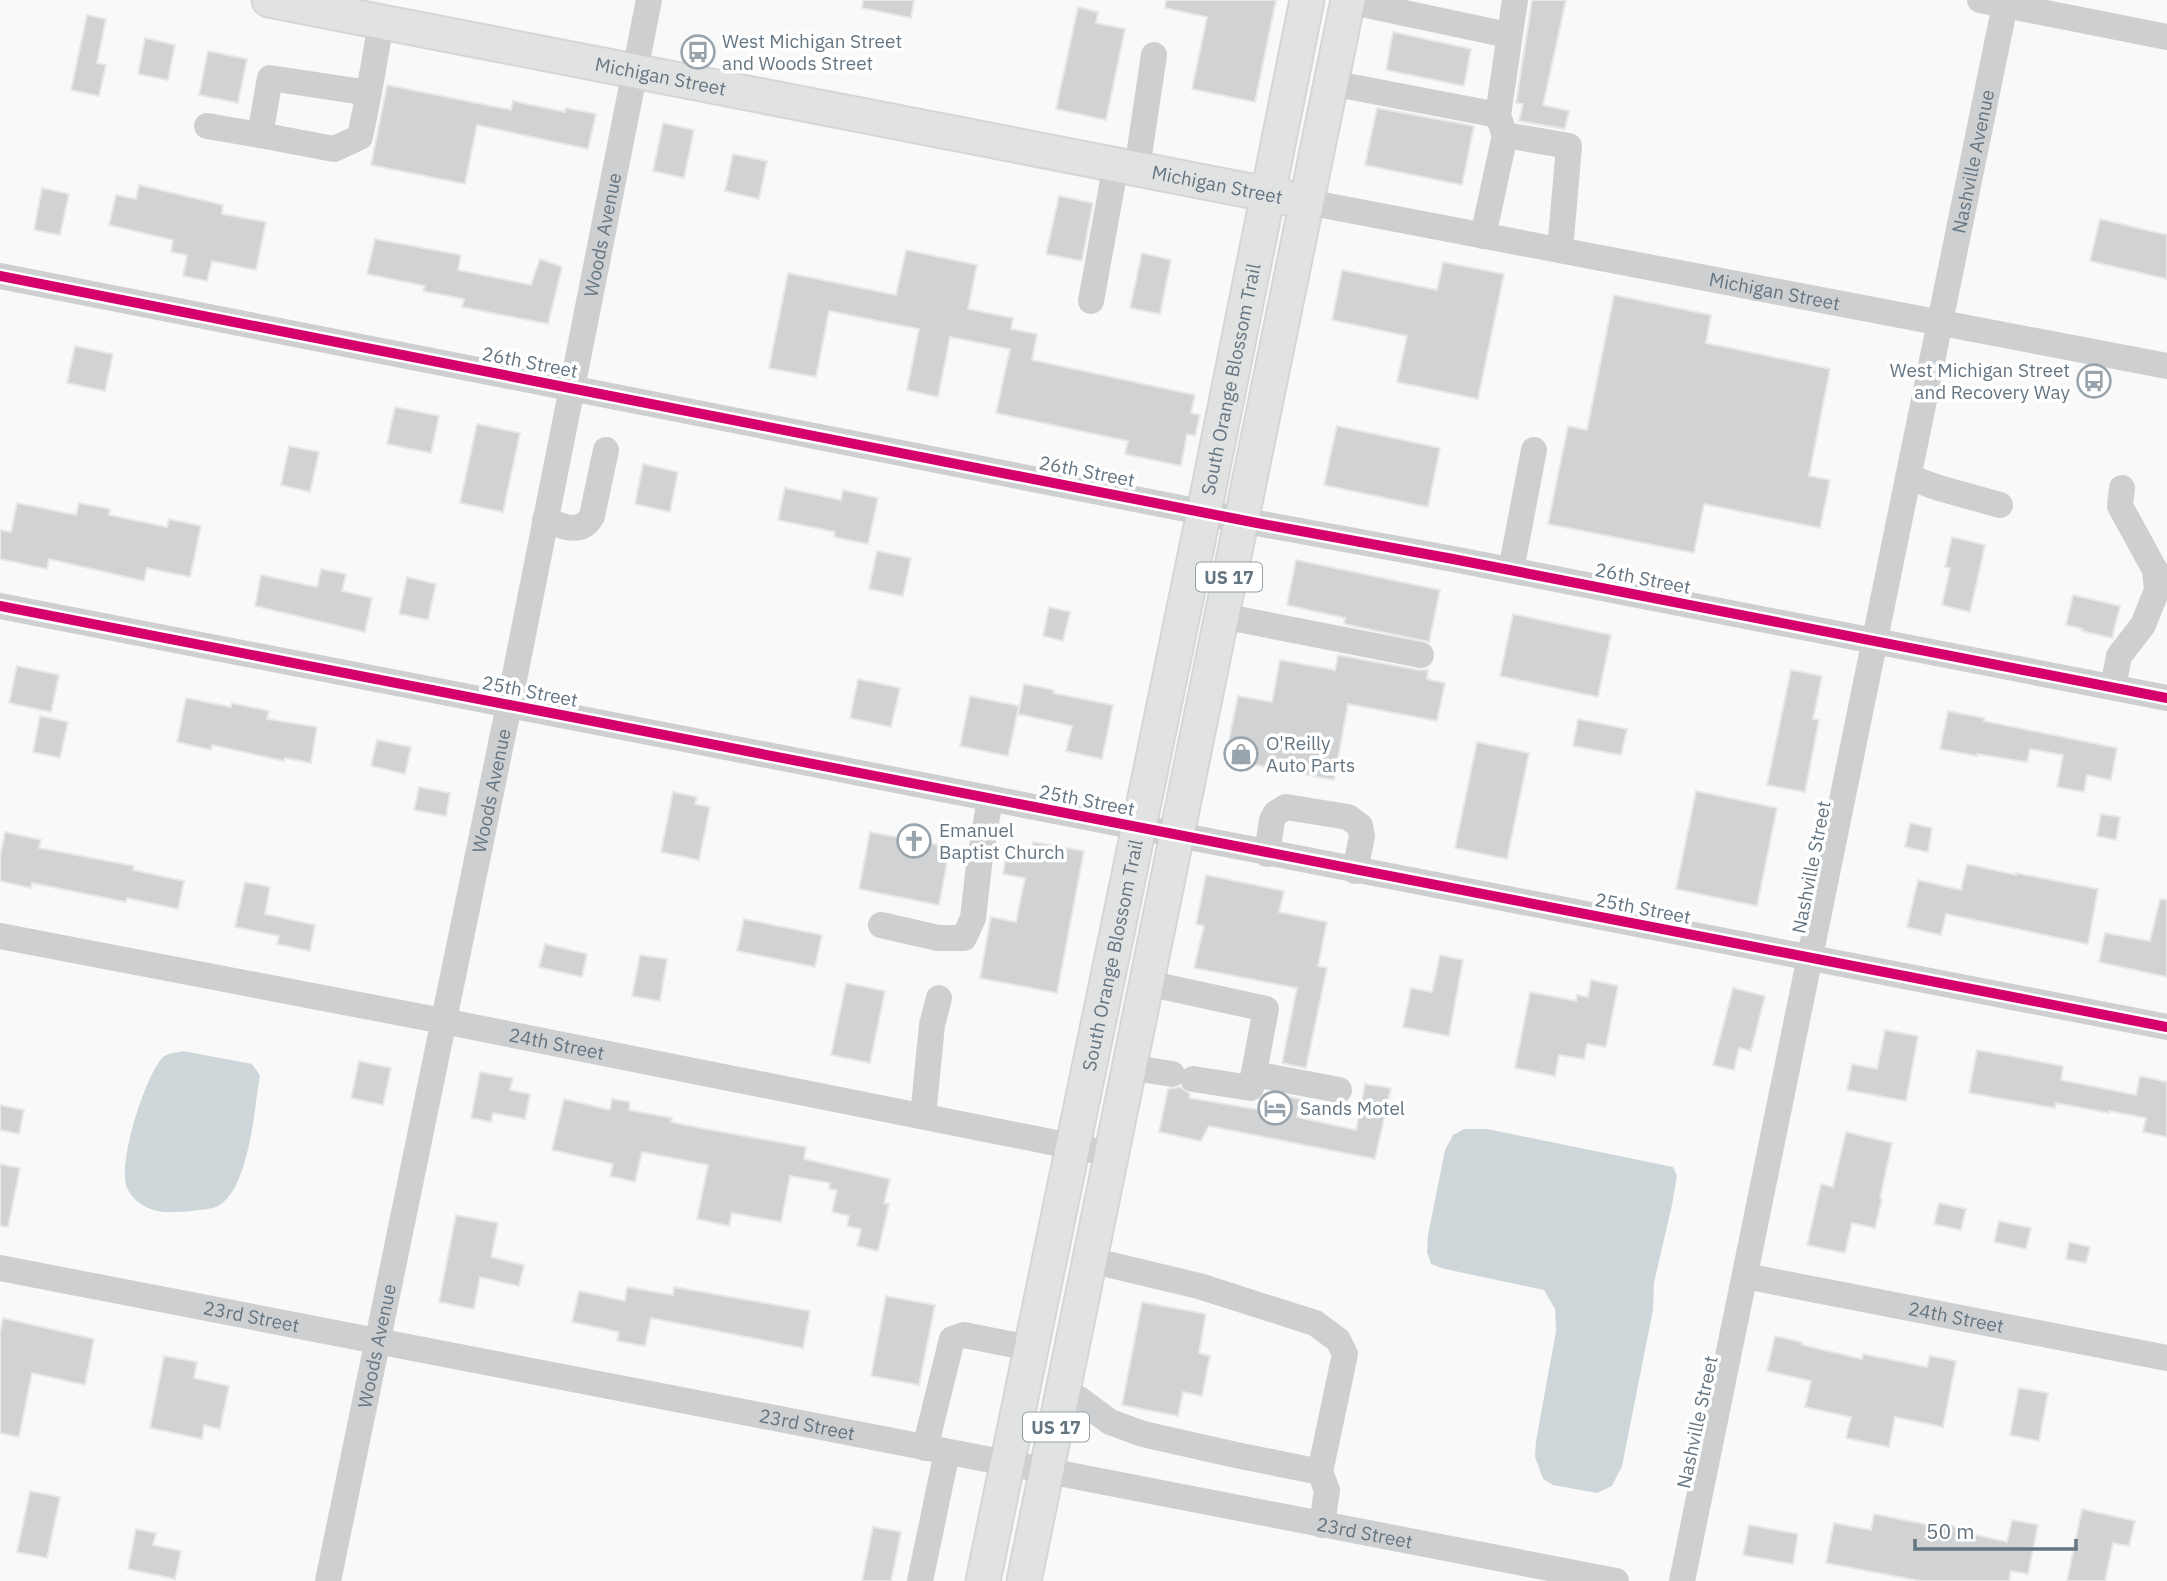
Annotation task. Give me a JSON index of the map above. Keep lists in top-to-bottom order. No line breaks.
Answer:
{"streets":{"main road":["Michigan Street","South Orange Blossom Trail","US 17"],"street":["Nashville Avenue","Woods Avenue","26th Street","25th Street","Nashville Street","24th Street","23rd Street"]},"crossings":[["Michigan Street","Nashville Avenue"],["Michigan Street","Woods Avenue"],["Michigan Street","South Orange Blossom Trail"],["Michigan Street","Nashville Street"],["Nashville Avenue","Nashville Street"],["Woods Avenue","26th Street"],["Woods Avenue","25th Street"],["Woods Avenue","24th Street"],["Woods Avenue","23rd Street"],["26th Street","South Orange Blossom Trail"],["26th Street","Nashville Street"],["South Orange Blossom Trail","25th Street"],["South Orange Blossom Trail","24th Street"],["South Orange Blossom Trail","23rd Street"],["25th Street","Nashville Street"],["Nashville Street","24th Street"]],"places":{"bus stop":["West Michigan Street and Woods Street","West Michigan Street and Recovery Way"],"shop":["O'Reilly Auto Parts"],"church":["Emanuel Baptist Church"],"hotel":["Sands Motel"]},"scale_bar":"50 m"}
